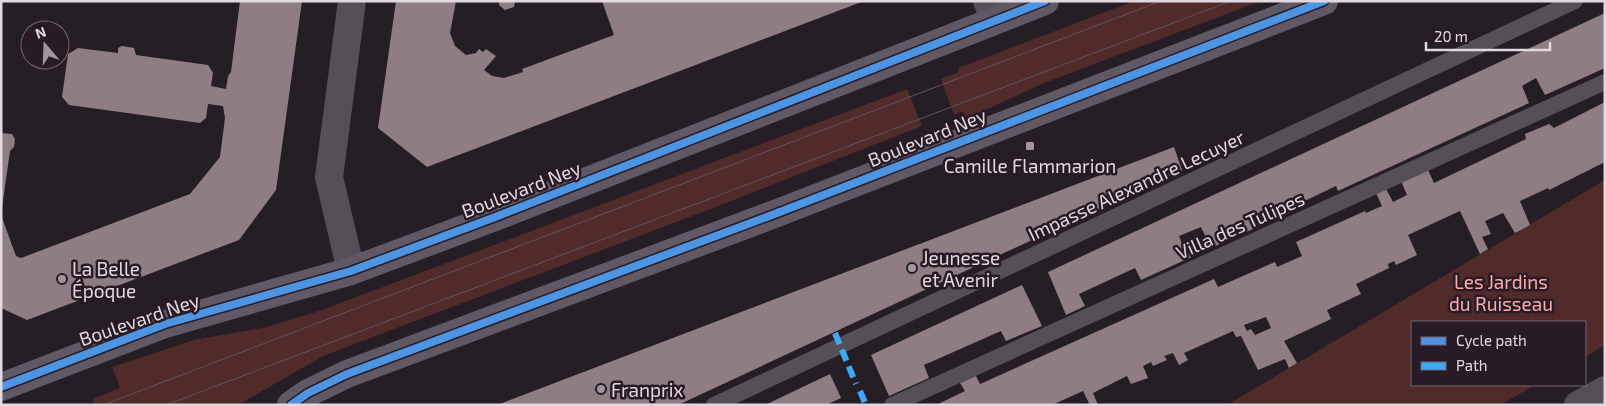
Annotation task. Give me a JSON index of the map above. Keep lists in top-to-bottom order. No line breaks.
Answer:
{"streets":{"main road":["Boulevard Ney"],"lane":["Impasse Alexandre Lecuyer","Villa des Tulipes"]},"parks":["Les Jardins du Ruisseau"],"places":{"transit":["Camille Flammarion"],"other":["Jeunesse et Avenir","La Belle Époque","Franprix"]},"legend":["Cycle path","Path"],"scale_bar":"20 m","north":"top"}
